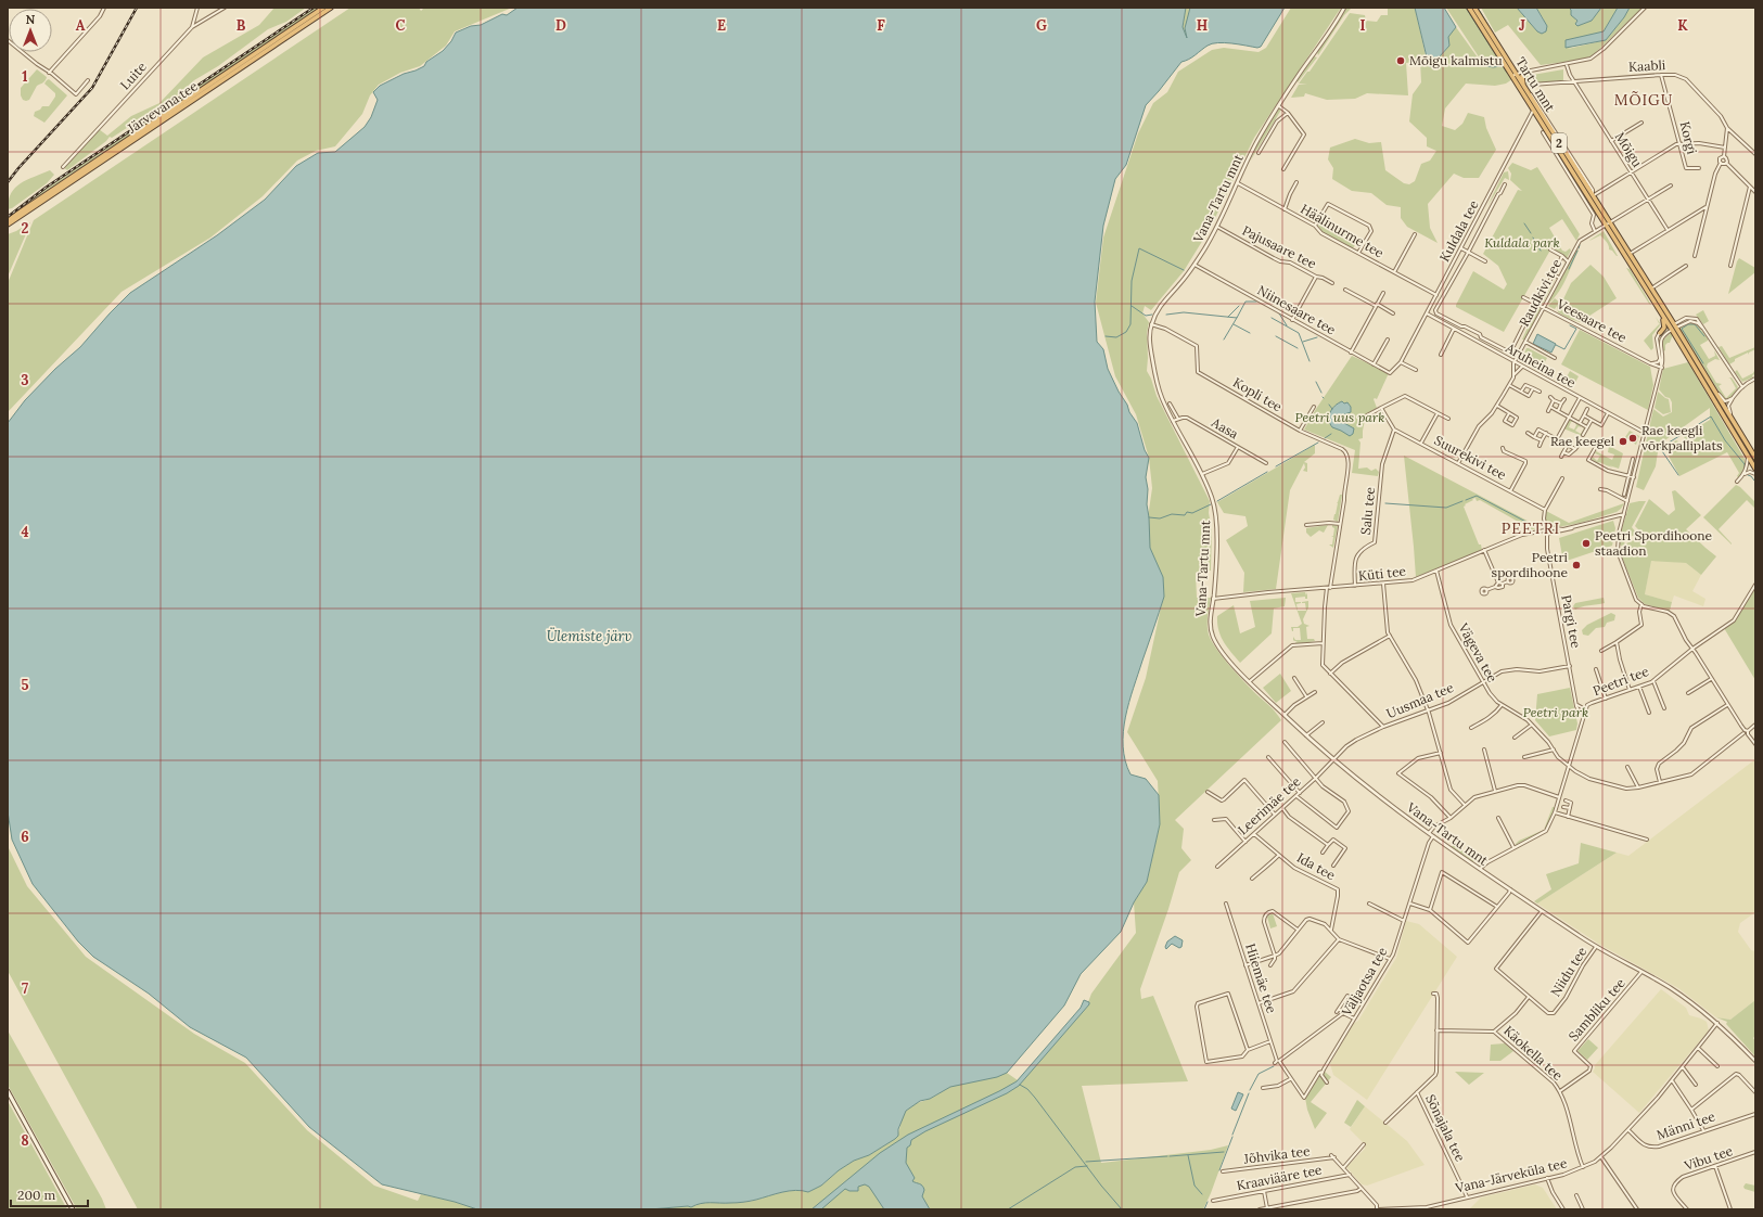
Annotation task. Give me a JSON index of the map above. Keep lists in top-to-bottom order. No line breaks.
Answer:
{"streets":{"highway":["Tartu mnt","Järvevana tee","2"],"street":["Kaabli","Luite","Korgi","Mõigu","Vana-Tartu mnt","Häälinurme tee","Kuldala tee","Pajusaare tee","Raudkivi tee","Niinesaare tee","Veesaare tee","Aruheina tee","Kopli tee","Aasa","Suurekivi tee","Salu tee","Küti tee","Pargi tee","Vägeva tee","Peetri tee","Uusmaa tee","Leerimäe tee","Ida tee","Niidu tee","Hiiemäe tee","Väljaotsa tee","Sambliku tee","Käokella tee","Männi tee","Sõnajala tee","Jõhvika tee","Vibu tee","Vana-Järveküla tee","Kraaviääre tee"]},"crossings":[["Kaabli","Korgi"],["Kaabli","Mõigu"],["Tartu mnt","2"],["Tartu mnt","Kuldala tee"],["Tartu mnt","Raudkivi tee"],["Mõigu","Raudkivi tee"],["Vana-Tartu mnt","Häälinurme tee"],["Vana-Tartu mnt","Pajusaare tee"],["Vana-Tartu mnt","Niinesaare tee"],["Vana-Tartu mnt","Kopli tee"],["Vana-Tartu mnt","Küti tee"],["Vana-Tartu mnt","Peetri tee"],["Vana-Tartu mnt","Uusmaa tee"],["Vana-Tartu mnt","Leerimäe tee"],["Vana-Tartu mnt","Niidu tee"],["Vana-Tartu mnt","Väljaotsa tee"],["Vana-Tartu mnt","Sambliku tee"],["Vana-Tartu mnt","Vana-Järveküla tee"],["Häälinurme tee","Kuldala tee"],["Kuldala tee","Niinesaare tee"],["Kuldala tee","Aruheina tee"],["Raudkivi tee","Veesaare tee"],["Raudkivi tee","Aruheina tee"],["Kopli tee","Küti tee"],["Kopli tee","Uusmaa tee"],["Suurekivi tee","Salu tee"],["Salu tee","Küti tee"],["Küti tee","Vägeva tee"],["Pargi tee","Uusmaa tee"],["Vägeva tee","Peetri tee"],["Vägeva tee","Uusmaa tee"],["Uusmaa tee","Leerimäe tee"],["Leerimäe tee","Ida tee"],["Hiiemäe tee","Väljaotsa tee"],["Sambliku tee","Käokella tee"],["Käokella tee","Vana-Järveküla tee"],["Männi tee","Vana-Järveküla tee"],["Sõnajala tee","Vana-Järveküla tee"]],"districts":["MÕIGU","PEETRI"],"water":["Ülemiste järv"],"parks":["Kuldala park","Peetri uus park","Peetri park"],"places":["Mõigu kalmistu","Rae keegli võrkpalliplats","Rae keegel","Peetri Spordihoone staadion","Peetri spordihoone"],"scale_bar":"200 m","north":"top","grid":{"columns":["A","B","C","D","E","F","G","H","I","J","K"],"rows":["1","2","3","4","5","6","7","8"]}}
